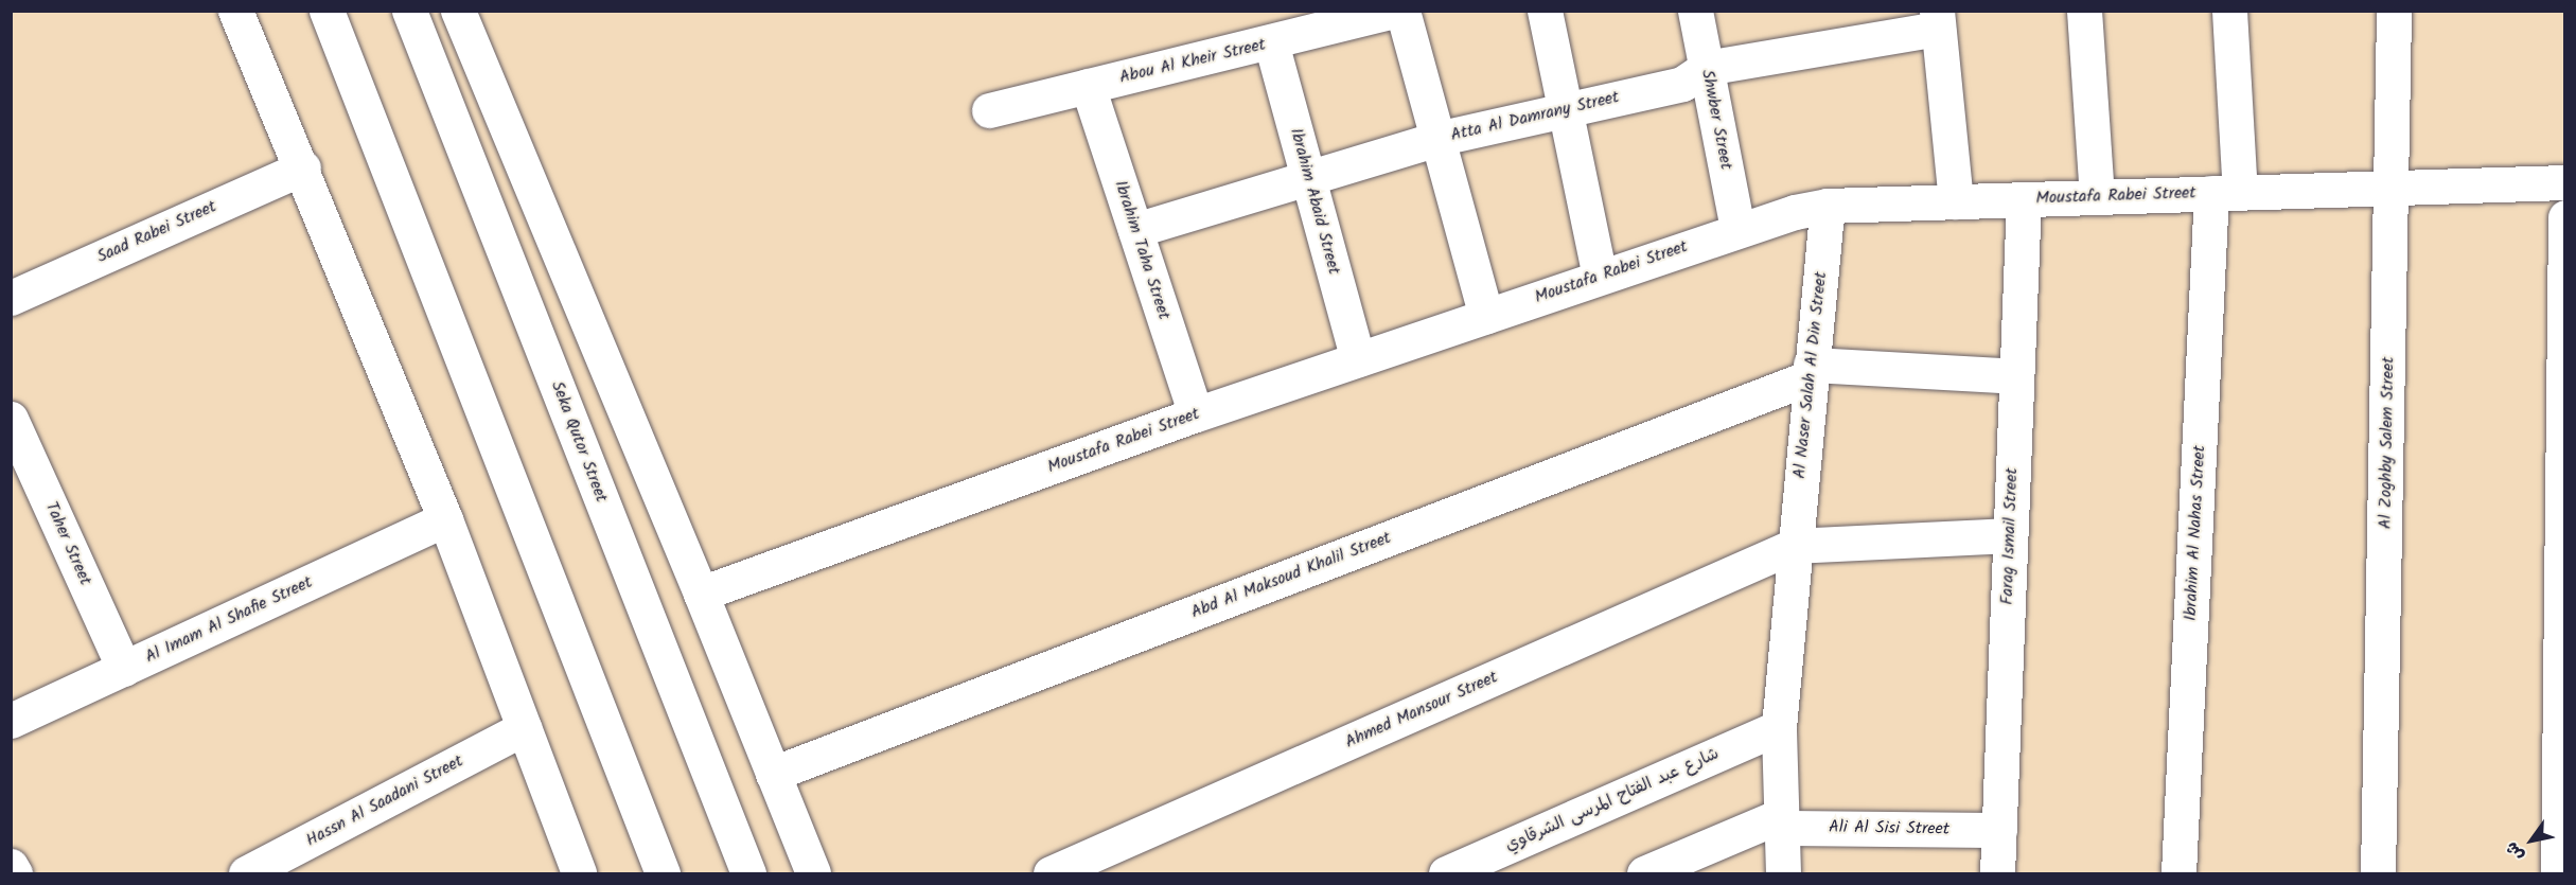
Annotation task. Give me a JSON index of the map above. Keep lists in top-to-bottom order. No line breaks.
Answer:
{"streets":{"street":["Abou Al Kheir Street","Atta Al Damrany Street","Shwber Street","Moustafa Rabei Street","Ibrahim Abaid Street","Saad Rabei Street","Ibrahim Taha Street","Al Naser Salah Al Din Street","Seka Qutor Street","Al Zoghby Salem Street","Ibrahim Al Nahas Street","Farag Ismail Street","Taher Street","Abd Al Maksoud Khalil Street","Al Imam Al Shafie Street","Ahmed Mansour Street","شارع عبد الفتاح المرسى الشرقاوي","Hassn Al Saadani Street","Ali Al Sisi Street"]},"crossings":[["Abou Al Kheir Street","Ibrahim Abaid Street"],["Abou Al Kheir Street","Ibrahim Taha Street"],["Atta Al Damrany Street","Shwber Street"],["Atta Al Damrany Street","Ibrahim Abaid Street"],["Atta Al Damrany Street","Ibrahim Taha Street"],["Shwber Street","Moustafa Rabei Street"],["Moustafa Rabei Street","Ibrahim Abaid Street"],["Moustafa Rabei Street","Ibrahim Taha Street"],["Moustafa Rabei Street","Al Naser Salah Al Din Street"],["Moustafa Rabei Street","Al Zoghby Salem Street"],["Moustafa Rabei Street","Ibrahim Al Nahas Street"],["Moustafa Rabei Street","Farag Ismail Street"],["Al Naser Salah Al Din Street","Abd Al Maksoud Khalil Street"],["Al Naser Salah Al Din Street","Ahmed Mansour Street"],["Al Naser Salah Al Din Street","شارع عبد الفتاح المرسى الشرقاوي"],["Al Naser Salah Al Din Street","Ali Al Sisi Street"],["Farag Ismail Street","Ali Al Sisi Street"],["Taher Street","Al Imam Al Shafie Street"]],"north":"bottom left"}
